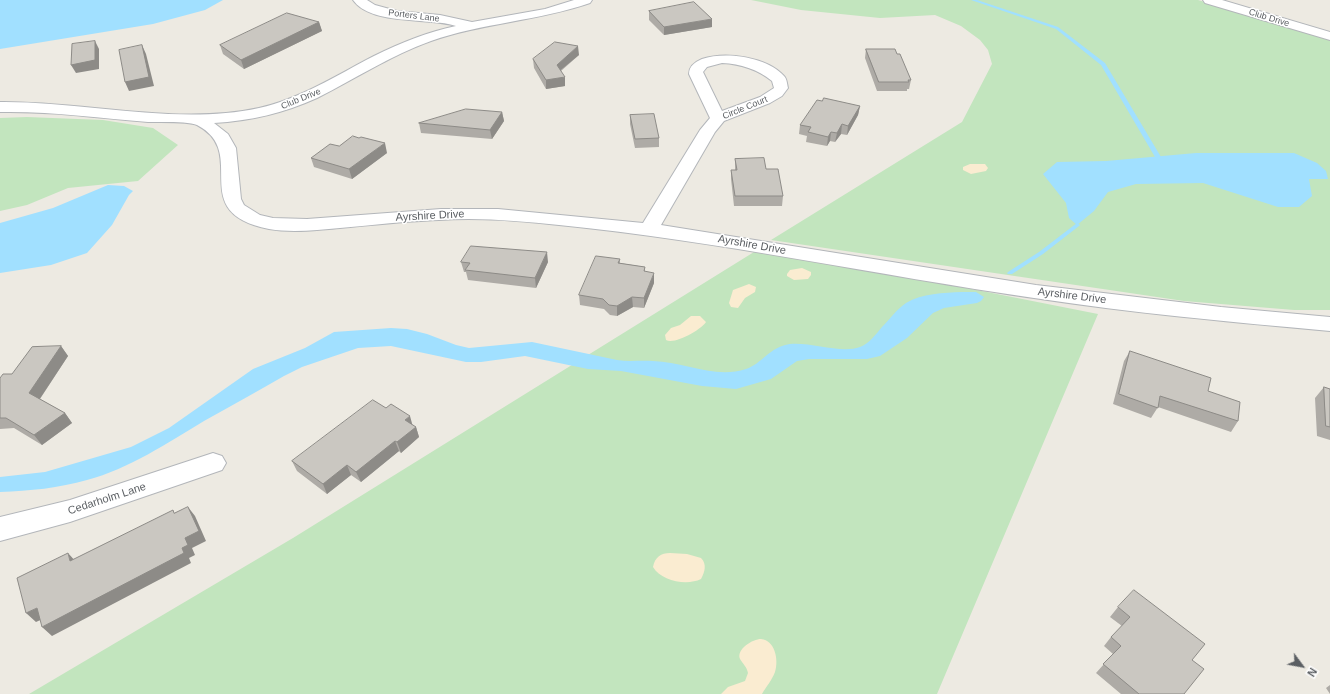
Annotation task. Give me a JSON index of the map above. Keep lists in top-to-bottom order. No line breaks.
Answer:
{"streets":{"street":["Porters Lane","Club Drive","Circle Court","Ayrshire Drive","Cedarholm Lane"]},"crossings":[["Porters Lane","Club Drive"],["Circle Court","Ayrshire Drive"]],"north":"bottom right"}
